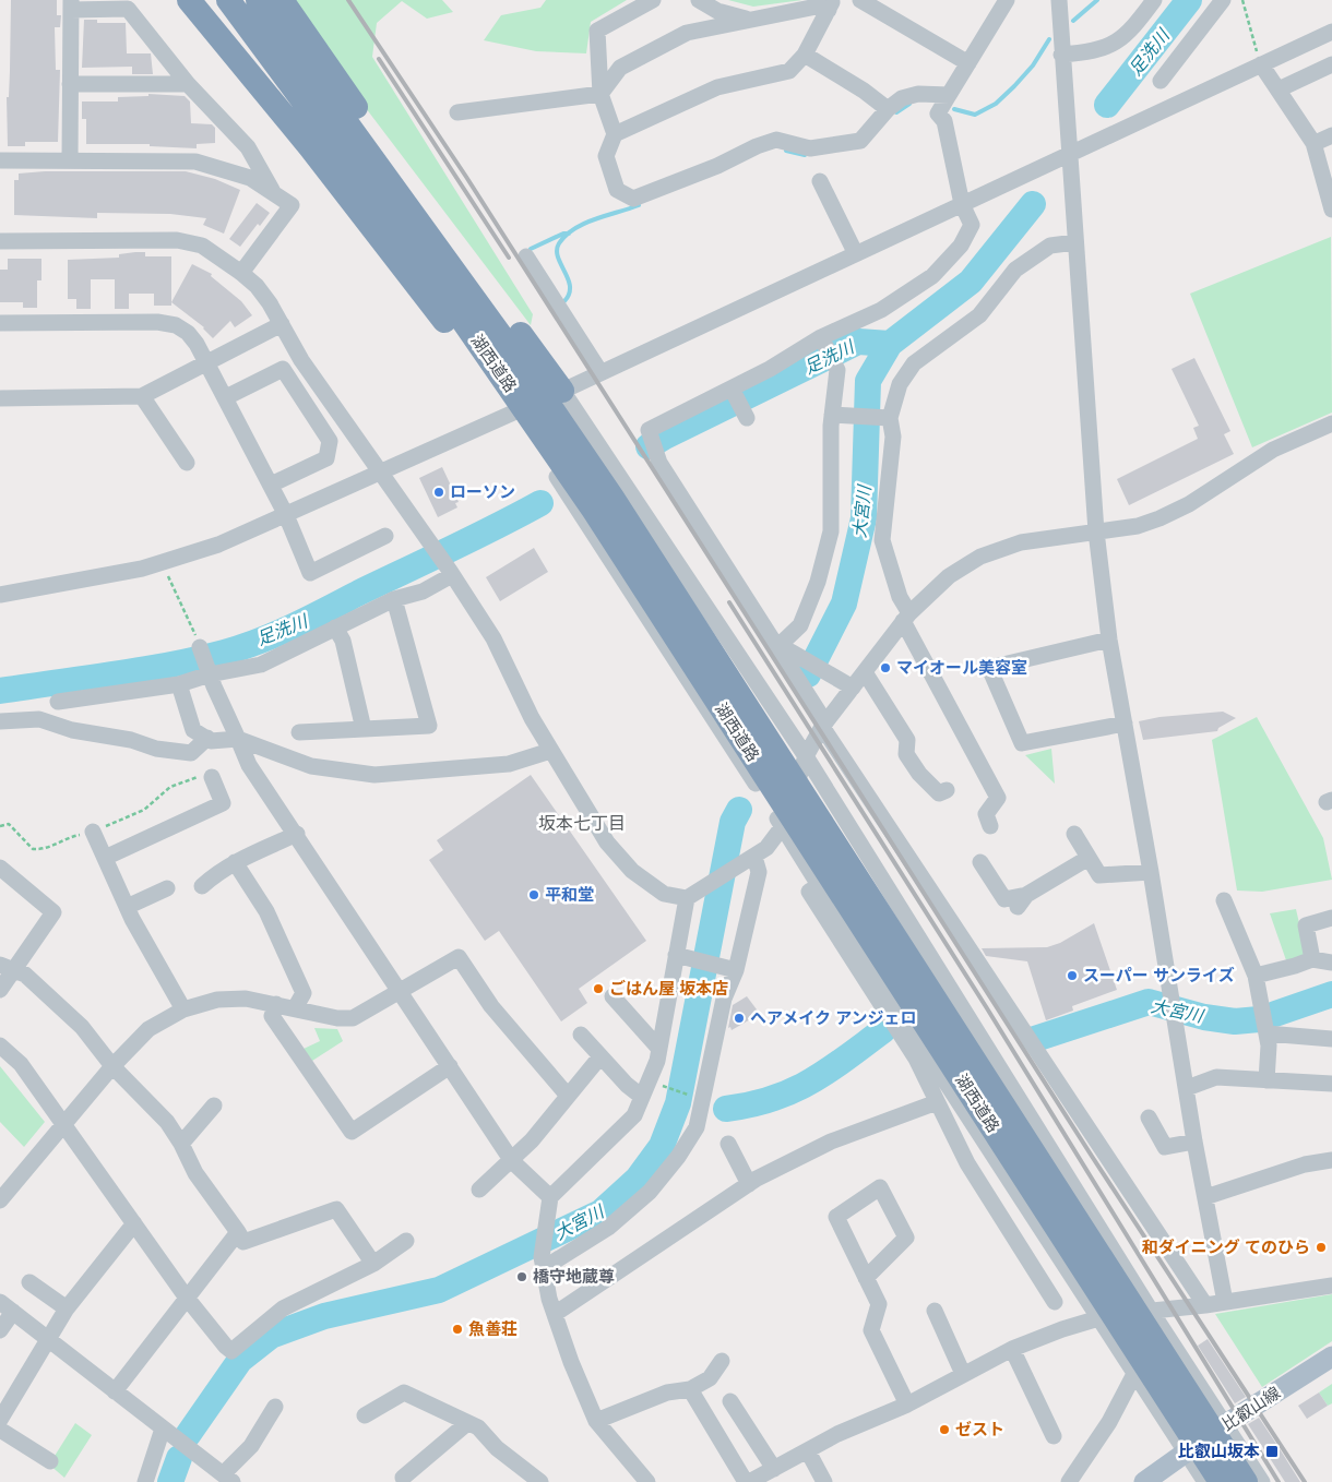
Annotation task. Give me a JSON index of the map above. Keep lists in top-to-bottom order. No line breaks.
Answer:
{"streets":{"highway":["湖西道路"],"main road":["比叡山線"]},"districts":["坂本七丁目"],"water":["足洗川","大宮川"],"places":{"other":["ローソン","マイオール美容室","平和堂","スーパー サンライズ","ごはん屋 坂本店","ヘアメイク アンジェロ","和ダイニング てのひら","橋守地蔵尊","魚善荘","ゼスト"],"transit":["比叡山坂本"]}}
